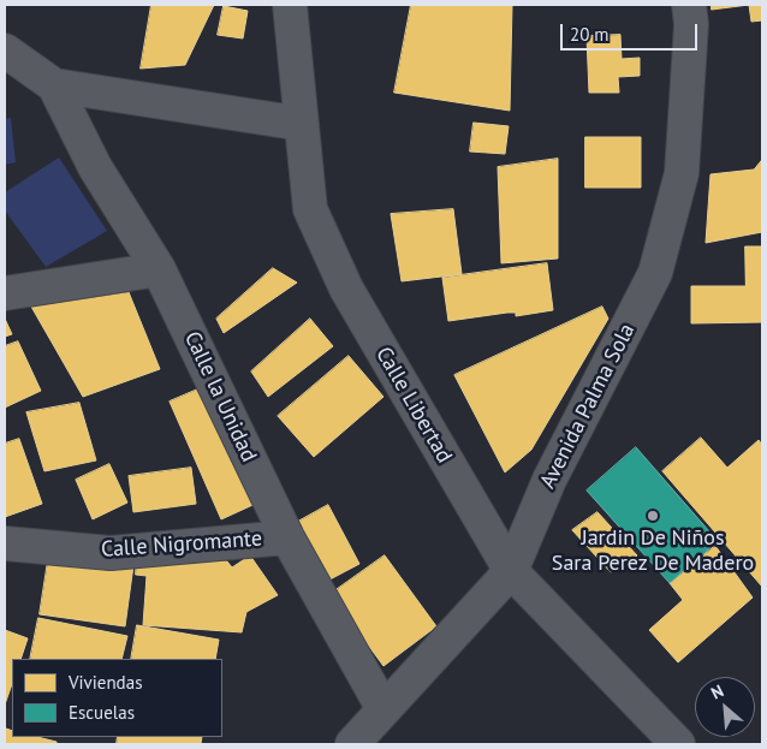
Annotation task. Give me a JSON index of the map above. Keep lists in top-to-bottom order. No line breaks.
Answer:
{"streets":{"street":["Calle la Unidad","Calle Libertad","Avenida Palma Sola","Calle Nigromante"]},"crossings":[["Calle la Unidad","Calle Libertad"],["Calle la Unidad","Calle Nigromante"],["Calle Libertad","Avenida Palma Sola"]],"places":["Jardin De Niños Sara Perez De Madero"],"legend":["Viviendas","Escuelas"],"scale_bar":"20 m","north":"top left"}
